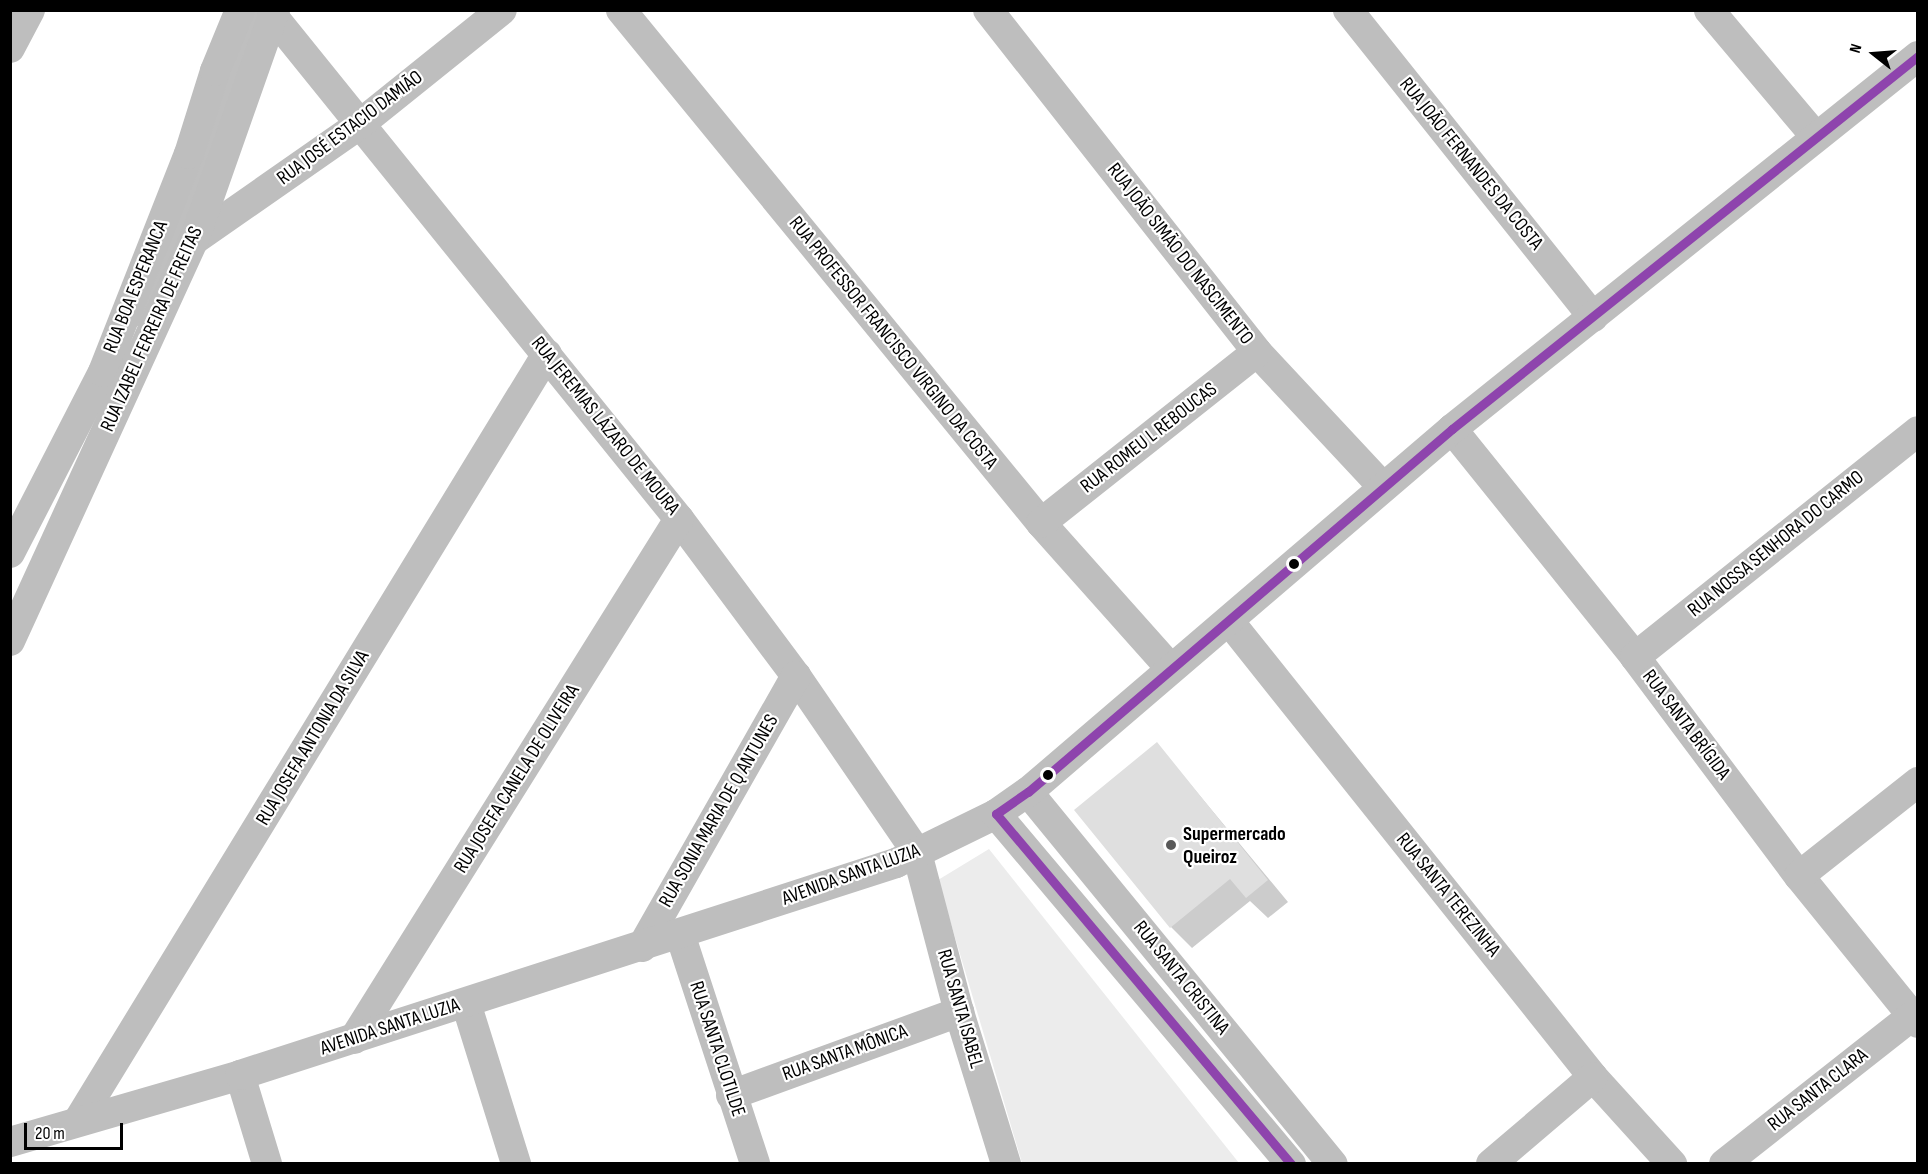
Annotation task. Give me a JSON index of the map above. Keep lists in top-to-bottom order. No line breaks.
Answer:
{"streets":{"street":["RUA JOSÉ ESTACIO DAMIÃO","RUA JOÃO FERNANDES DA COSTA","RUA JOÃO SIMÃO DO NASCIMENTO","RUA BOA ESPERANCA","RUA IZABEL FERREIRA DE FREITAS","RUA PROFESSOR FRANCISCO VIRGINO DA COSTA","RUA JEREMIAS LÁZARO DE MOURA","RUA ROMEU L REBOUCAS","RUA NOSSA SENHORA DO CARMO","RUA SANTA BRÍGIDA","RUA JOSEFA ANTONIA DA SILVA","RUA JOSEFA CANELA DE OLIVEIRA","RUA SONIA MARIA DE Q ANTUNES","AVENIDA SANTA LUZIA","RUA SANTA TEREZINHA","RUA SANTA CRISTINA","RUA SANTA ISABEL","RUA SANTA CLOTILDE","RUA SANTA MÔNICA","RUA SANTA CLARA"]},"crossings":[["RUA JOSÉ ESTACIO DAMIÃO","RUA IZABEL FERREIRA DE FREITAS"],["RUA JOSÉ ESTACIO DAMIÃO","RUA JEREMIAS LÁZARO DE MOURA"],["RUA JOÃO FERNANDES DA COSTA","AVENIDA SANTA LUZIA"],["RUA JOÃO SIMÃO DO NASCIMENTO","RUA ROMEU L REBOUCAS"],["RUA JOÃO SIMÃO DO NASCIMENTO","AVENIDA SANTA LUZIA"],["RUA IZABEL FERREIRA DE FREITAS","RUA JEREMIAS LÁZARO DE MOURA"],["RUA PROFESSOR FRANCISCO VIRGINO DA COSTA","RUA ROMEU L REBOUCAS"],["RUA PROFESSOR FRANCISCO VIRGINO DA COSTA","AVENIDA SANTA LUZIA"],["RUA JEREMIAS LÁZARO DE MOURA","RUA JOSEFA ANTONIA DA SILVA"],["RUA JEREMIAS LÁZARO DE MOURA","RUA JOSEFA CANELA DE OLIVEIRA"],["RUA JEREMIAS LÁZARO DE MOURA","RUA SONIA MARIA DE Q ANTUNES"],["RUA JEREMIAS LÁZARO DE MOURA","AVENIDA SANTA LUZIA"],["RUA JEREMIAS LÁZARO DE MOURA","RUA SANTA ISABEL"],["RUA NOSSA SENHORA DO CARMO","RUA SANTA BRÍGIDA"],["RUA SANTA BRÍGIDA","AVENIDA SANTA LUZIA"],["RUA SANTA BRÍGIDA","RUA SANTA CLARA"],["RUA JOSEFA ANTONIA DA SILVA","AVENIDA SANTA LUZIA"],["RUA JOSEFA CANELA DE OLIVEIRA","AVENIDA SANTA LUZIA"],["RUA SONIA MARIA DE Q ANTUNES","AVENIDA SANTA LUZIA"],["AVENIDA SANTA LUZIA","RUA SANTA TEREZINHA"],["AVENIDA SANTA LUZIA","RUA SANTA CRISTINA"],["AVENIDA SANTA LUZIA","RUA SANTA ISABEL"],["AVENIDA SANTA LUZIA","RUA SANTA CLOTILDE"],["RUA SANTA ISABEL","RUA SANTA MÔNICA"],["RUA SANTA CLOTILDE","RUA SANTA MÔNICA"]],"places":["Supermercado Queiroz"],"scale_bar":"20 m","north":"left"}
